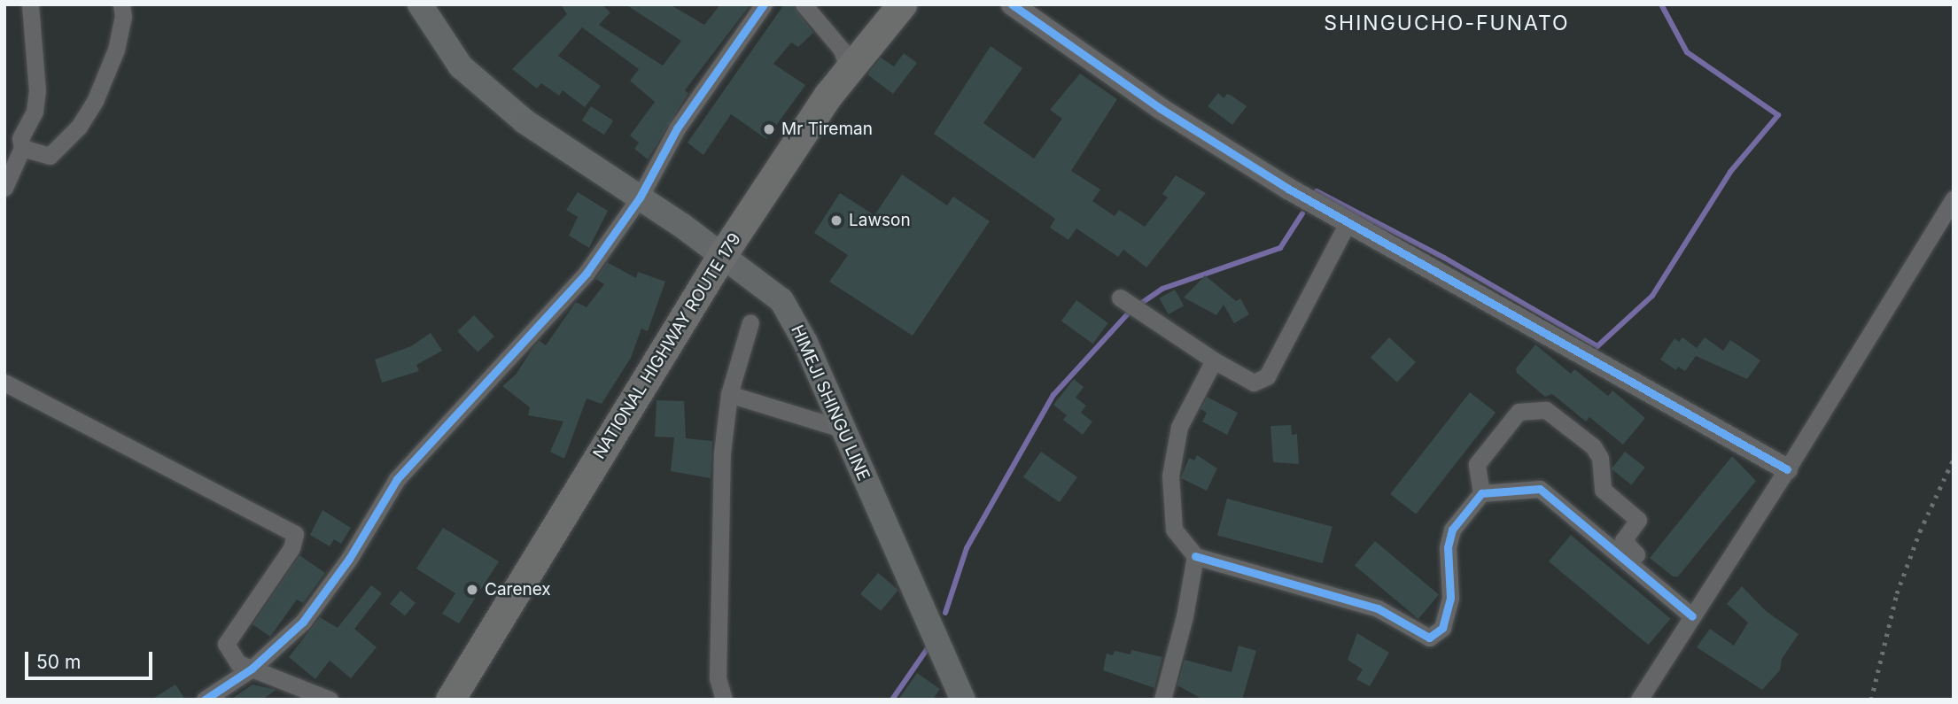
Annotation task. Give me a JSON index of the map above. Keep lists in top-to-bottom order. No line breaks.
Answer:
{"streets":{"highway":["NATIONAL HIGHWAY ROUTE 179"],"main road":["HIMEJI SHINGU LINE"]},"crossings":[["NATIONAL HIGHWAY ROUTE 179","HIMEJI SHINGU LINE"]],"districts":["SHINGUCHO-FUNATO"],"places":["Mr Tireman","Lawson","Carenex"],"scale_bar":"50 m"}
